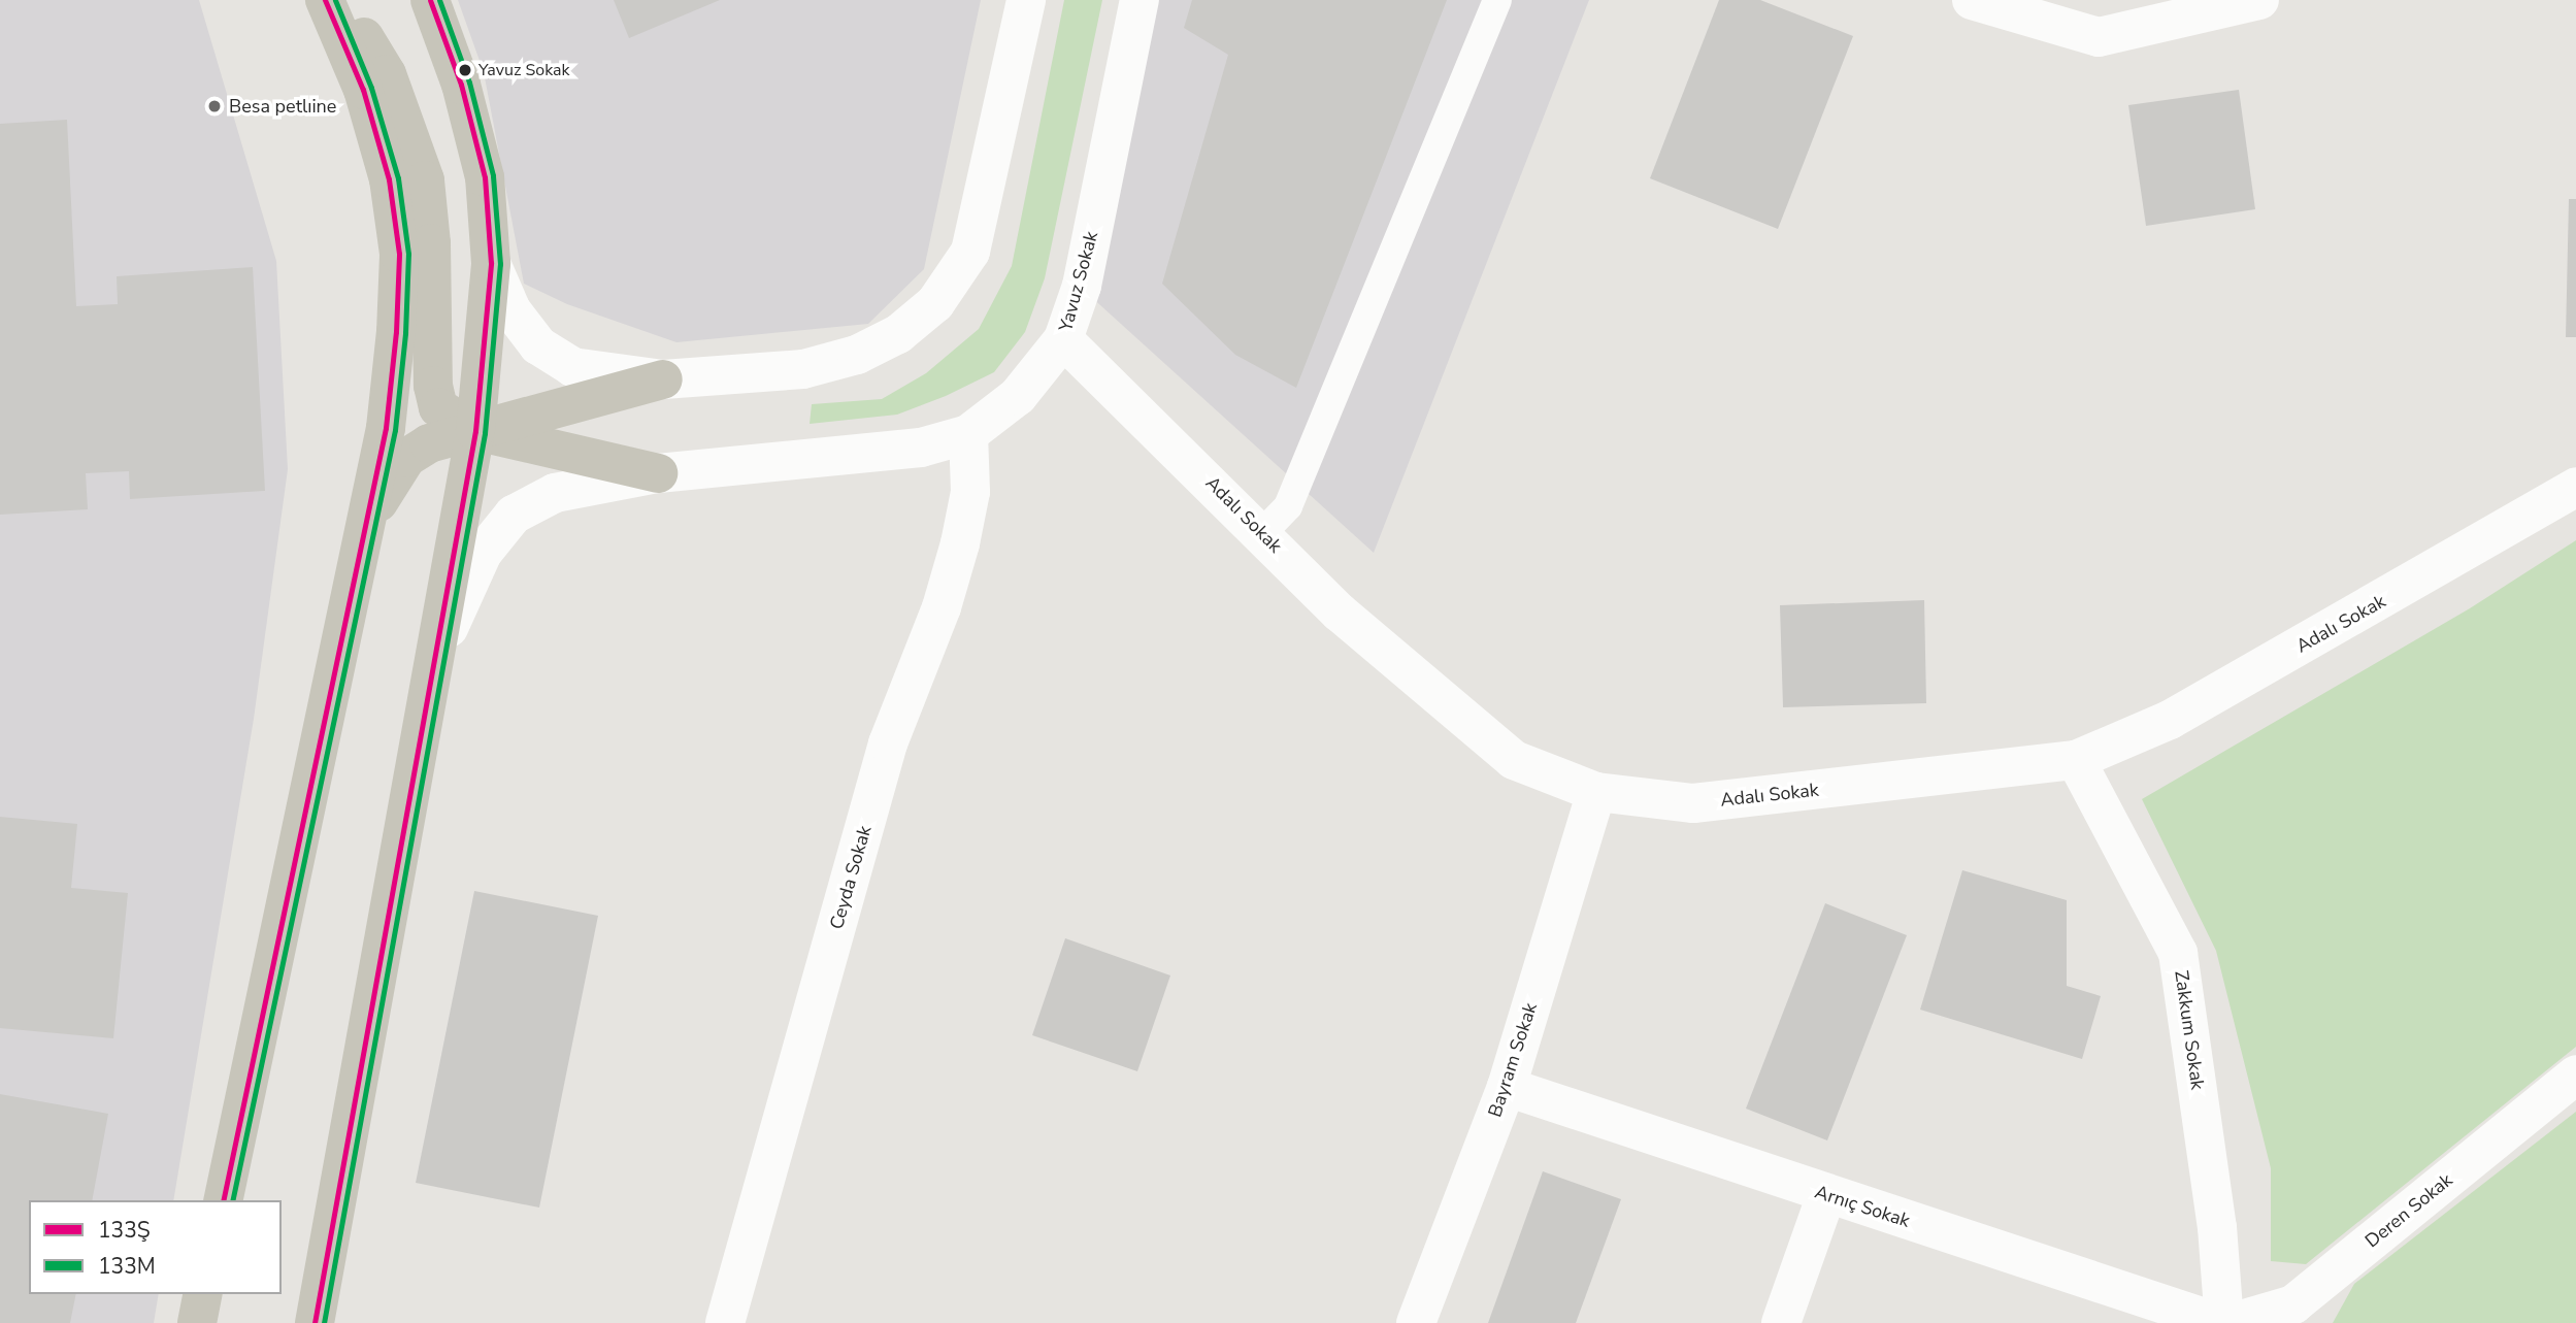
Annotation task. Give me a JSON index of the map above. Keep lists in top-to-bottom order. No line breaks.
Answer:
{"streets":{"street":["Yavuz Sokak","Adalı Sokak","Ceyda Sokak","Zakkum Sokak","Bayram Sokak","Arnıç Sokak","Deren Sokak"]},"crossings":[["Yavuz Sokak","Adalı Sokak"],["Yavuz Sokak","Ceyda Sokak"],["Adalı Sokak","Zakkum Sokak"],["Adalı Sokak","Bayram Sokak"],["Zakkum Sokak","Arnıç Sokak"],["Bayram Sokak","Arnıç Sokak"]],"places":["Yavuz Sokak","Besa petlıine"],"lines":["transit line 133Ş","transit line 133M"],"legend":["133Ş","133M"]}
